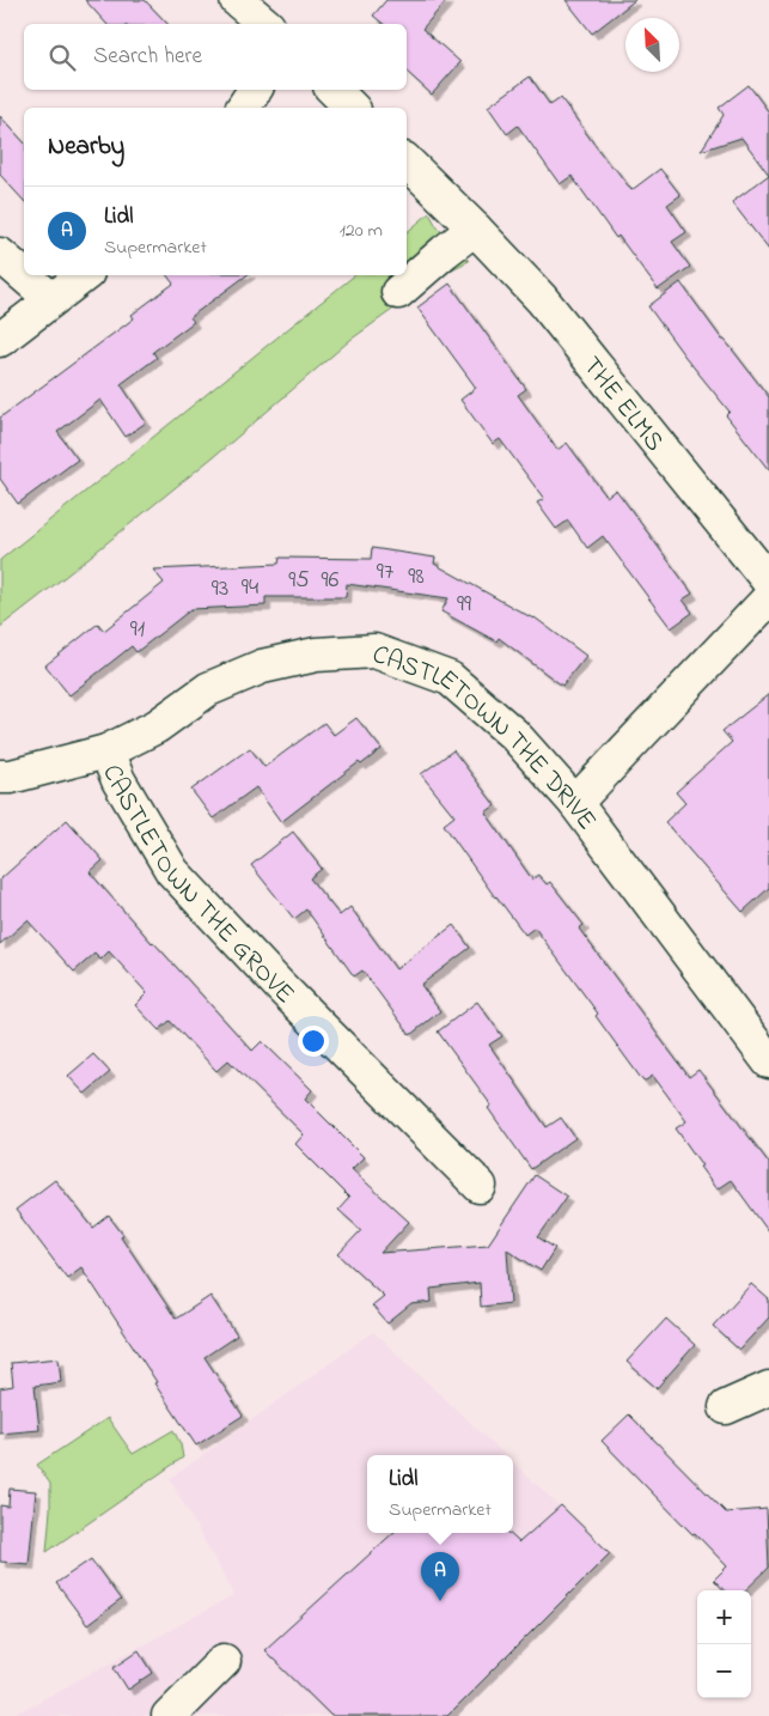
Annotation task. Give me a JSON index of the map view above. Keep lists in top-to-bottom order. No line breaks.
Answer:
{"streets":{"street":["THE ELMS","CASTLETOWN THE DRIVE","CASTLETOWN THE GROVE"]},"crossings":[["CASTLETOWN THE DRIVE","CASTLETOWN THE GROVE"]],"house_numbers":["97","98","95","96","94","93","99","91"],"north":"top left","page":{"search":"Search here","heading":"Nearby","list":[{"mark":"A","name":"Lidl","note":"Supermarket","value":"120 m"}],"popup":["Lidl","Supermarket"],"pins":"A","map_buttons":["+","−"]}}
